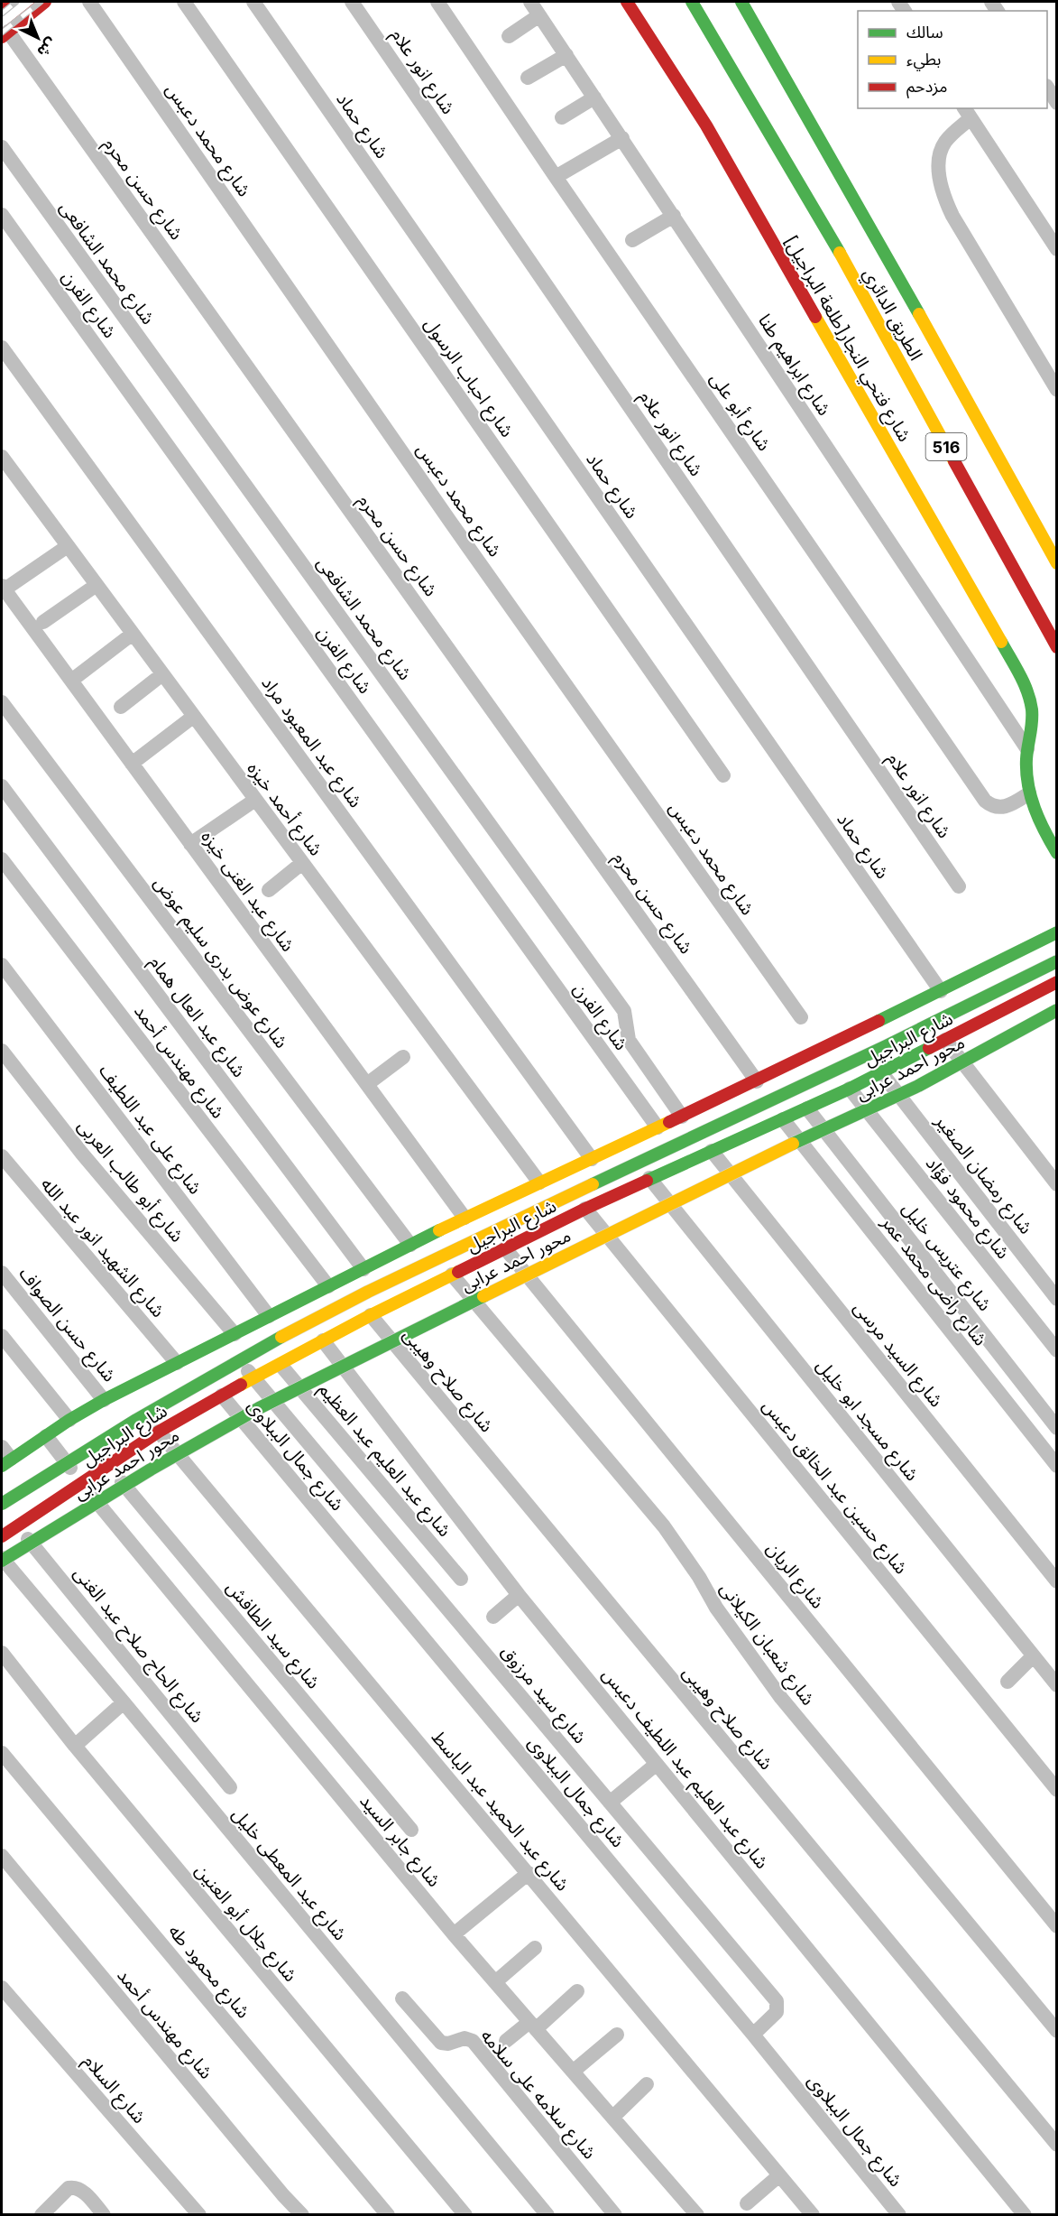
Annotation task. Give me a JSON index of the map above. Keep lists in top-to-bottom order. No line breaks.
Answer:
{"streets":{"main road":["الطريق الدائري","شارع فتحي النجار[طلعة البراجيل]","516","شارع البراجيل","محور احمد عرابى"],"street":["شارع انور علام","شارع حماد","شارع محمد دعبس","شارع حسن محرم","شارع محمد الشافعى","شارع الفرن","شارع ابراهيم طنا","شارع احباب الرسول","شارع أبو على","شارع عبد المعبود مراد","شارع أحمد خيزه","شارع عبد الغنى خيزه","شارع عوض بدرى سليم عوض","شارع عبد العال همام","شارع مهندس أحمد","شارع على عبد اللطيف","شارع رمضان الصغير","شارع أبو طالب العربى","شارع محمود فؤاد","شارع الشهيد انور عبد الله","شارع عتريس خليل","شارع راضى محمد عمر","شارع حسن الصواف","شارع السيد مرسى","شارع صلاح وهيبى","شارع مسجد ابو خليل","شارع جمال الببلاوى","شارع عبد العليم عبد العظيم","شارع حسين عبد الخالق دعبس","شارع الريان","شارع سيد الطافش","شارع شعبان الكيلانى","شارع الحاج صلاح عبد الغنى","شارع سيد مرزوق","شارع عبد العليم عبد اللطيف دعبس","شارع عبد الحميد عبد الباسط","شارع جابر السيد","شارع عبد المعطى خليل","شارع جلال أبو العنين","شارع محمود طه","شارع السلام","شارع سلامه على سلامه"]},"crossings":[["شارع حماد","شارع البراجيل"],["شارع حسن محرم","شارع البراجيل"],["شارع محمد الشافعى","شارع البراجيل"],["شارع الفرن","شارع البراجيل"],["شارع فتحي النجار[طلعة البراجيل]","شارع ابراهيم طنا"],["شارع فتحي النجار[طلعة البراجيل]","شارع أبو على"],["شارع عبد المعبود مراد","شارع البراجيل"],["شارع أحمد خيزه","شارع البراجيل"],["شارع عبد الغنى خيزه","شارع البراجيل"],["شارع عوض بدرى سليم عوض","شارع البراجيل"],["شارع عبد العال همام","شارع البراجيل"],["شارع البراجيل","شارع مهندس أحمد"],["شارع البراجيل","شارع على عبد اللطيف"],["شارع البراجيل","شارع رمضان الصغير"],["شارع البراجيل","شارع أبو طالب العربى"],["شارع البراجيل","شارع محمود فؤاد"],["شارع البراجيل","شارع الشهيد انور عبد الله"],["شارع البراجيل","شارع عتريس خليل"],["شارع البراجيل","شارع راضى محمد عمر"],["شارع البراجيل","شارع حسن الصواف"],["شارع البراجيل","شارع السيد مرسى"],["شارع البراجيل","شارع صلاح وهيبى"],["شارع البراجيل","شارع مسجد ابو خليل"],["شارع البراجيل","شارع جمال الببلاوى"],["شارع البراجيل","شارع عبد العليم عبد العظيم"],["شارع البراجيل","شارع حسين عبد الخالق دعبس"],["شارع البراجيل","شارع الريان"],["شارع البراجيل","شارع سيد الطافش"],["شارع البراجيل","شارع شعبان الكيلانى"],["شارع البراجيل","شارع الحاج صلاح عبد الغنى"],["شارع البراجيل","شارع سيد مرزوق"],["شارع البراجيل","شارع عبد العليم عبد اللطيف دعبس"],["شارع البراجيل","شارع عبد الحميد عبد الباسط"],["شارع البراجيل","شارع جابر السيد"],["محور احمد عرابى","شارع عبد المعطى خليل"],["شارع أبو طالب العربى","شارع سيد مرزوق"],["شارع جمال الببلاوى","شارع سيد مرزوق"]],"legend":["سالك","بطيء","مزدحم"],"north":"bottom right"}
